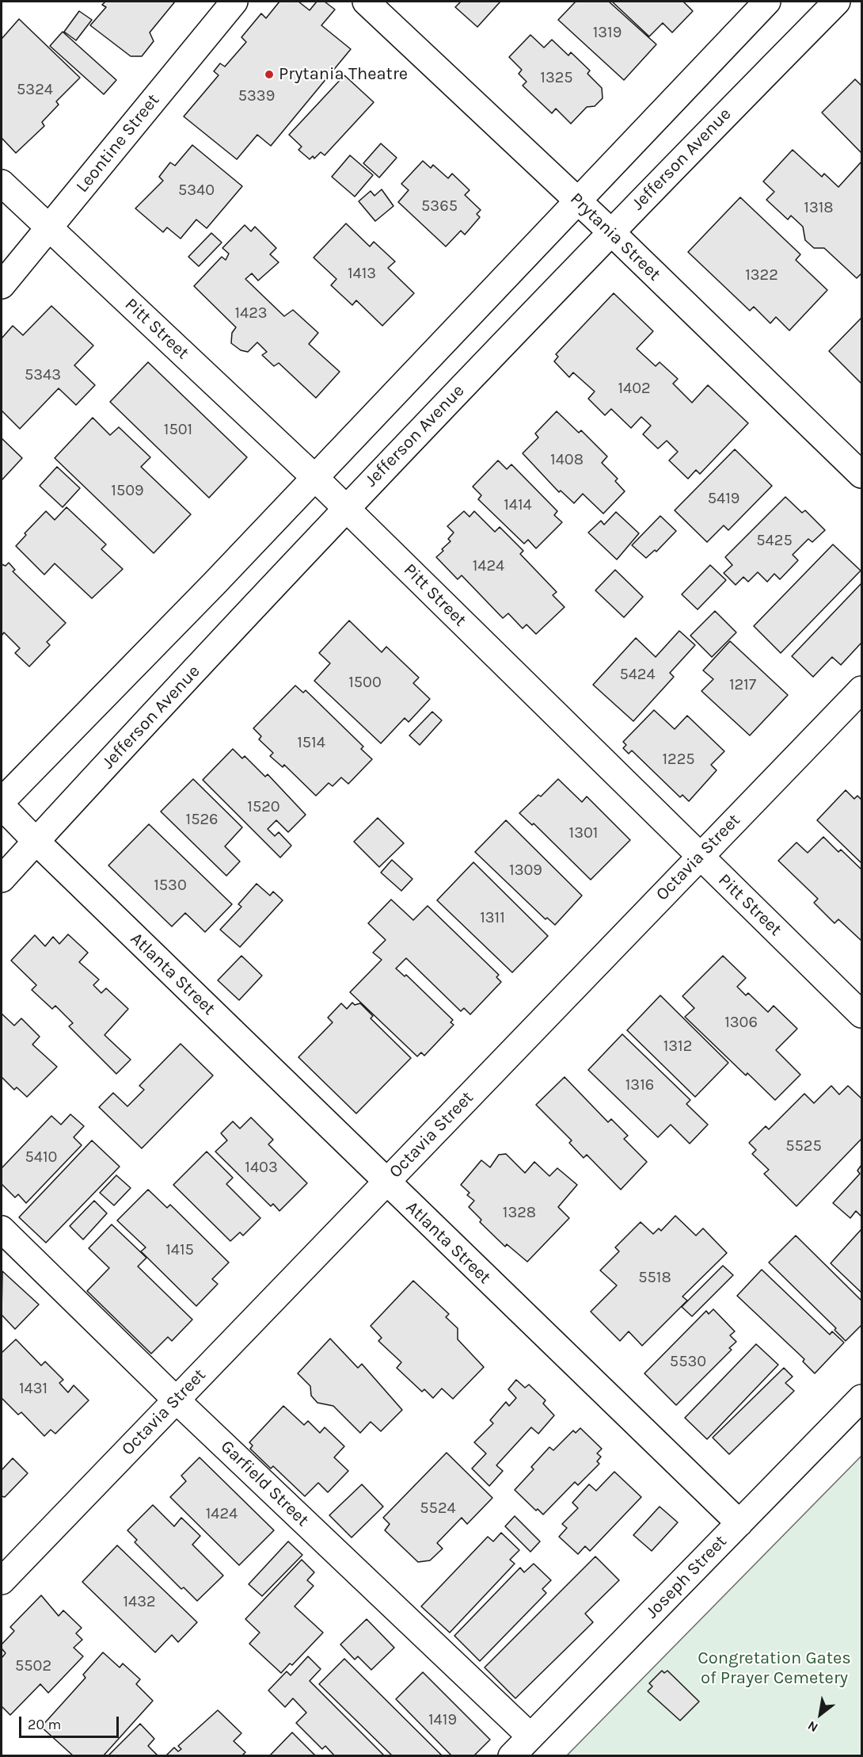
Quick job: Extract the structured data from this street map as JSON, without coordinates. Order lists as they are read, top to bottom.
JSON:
{
  "streets": {
    "street": [
      "Leontine Street",
      "Jefferson Avenue",
      "Prytania Street",
      "Pitt Street",
      "Octavia Street",
      "Atlanta Street",
      "Garfield Street",
      "Joseph Street"
    ]
  },
  "crossings": [
    ["Leontine Street", "Pitt Street"],
    ["Jefferson Avenue", "Prytania Street"],
    ["Jefferson Avenue", "Pitt Street"],
    ["Jefferson Avenue", "Atlanta Street"],
    ["Pitt Street", "Octavia Street"],
    ["Octavia Street", "Atlanta Street"],
    ["Octavia Street", "Garfield Street"],
    ["Atlanta Street", "Joseph Street"],
    ["Garfield Street", "Joseph Street"]
  ],
  "parks": ["Congretation Gates of Prayer Cemetery"],
  "places": ["Prytania Theatre"],
  "house_numbers": [
    "1319",
    "1325",
    "5324",
    "5339",
    "5340",
    "5365",
    "1318",
    "1413",
    "1322",
    "1423",
    "5343",
    "1402",
    "1501",
    "1408",
    "1509",
    "5419",
    "1414",
    "5425",
    "1424",
    "5424",
    "1500",
    "1217",
    "1514",
    "1225",
    "1520",
    "1526",
    "1301",
    "1309",
    "1530",
    "1311",
    "1306",
    "1312",
    "1316",
    "5525",
    "5410",
    "1403",
    "1328",
    "1415",
    "5518",
    "5530",
    "1431",
    "5524",
    "1424",
    "1432",
    "5502",
    "1419"
  ],
  "scale_bar": "20 m",
  "north": "bottom left"
}
